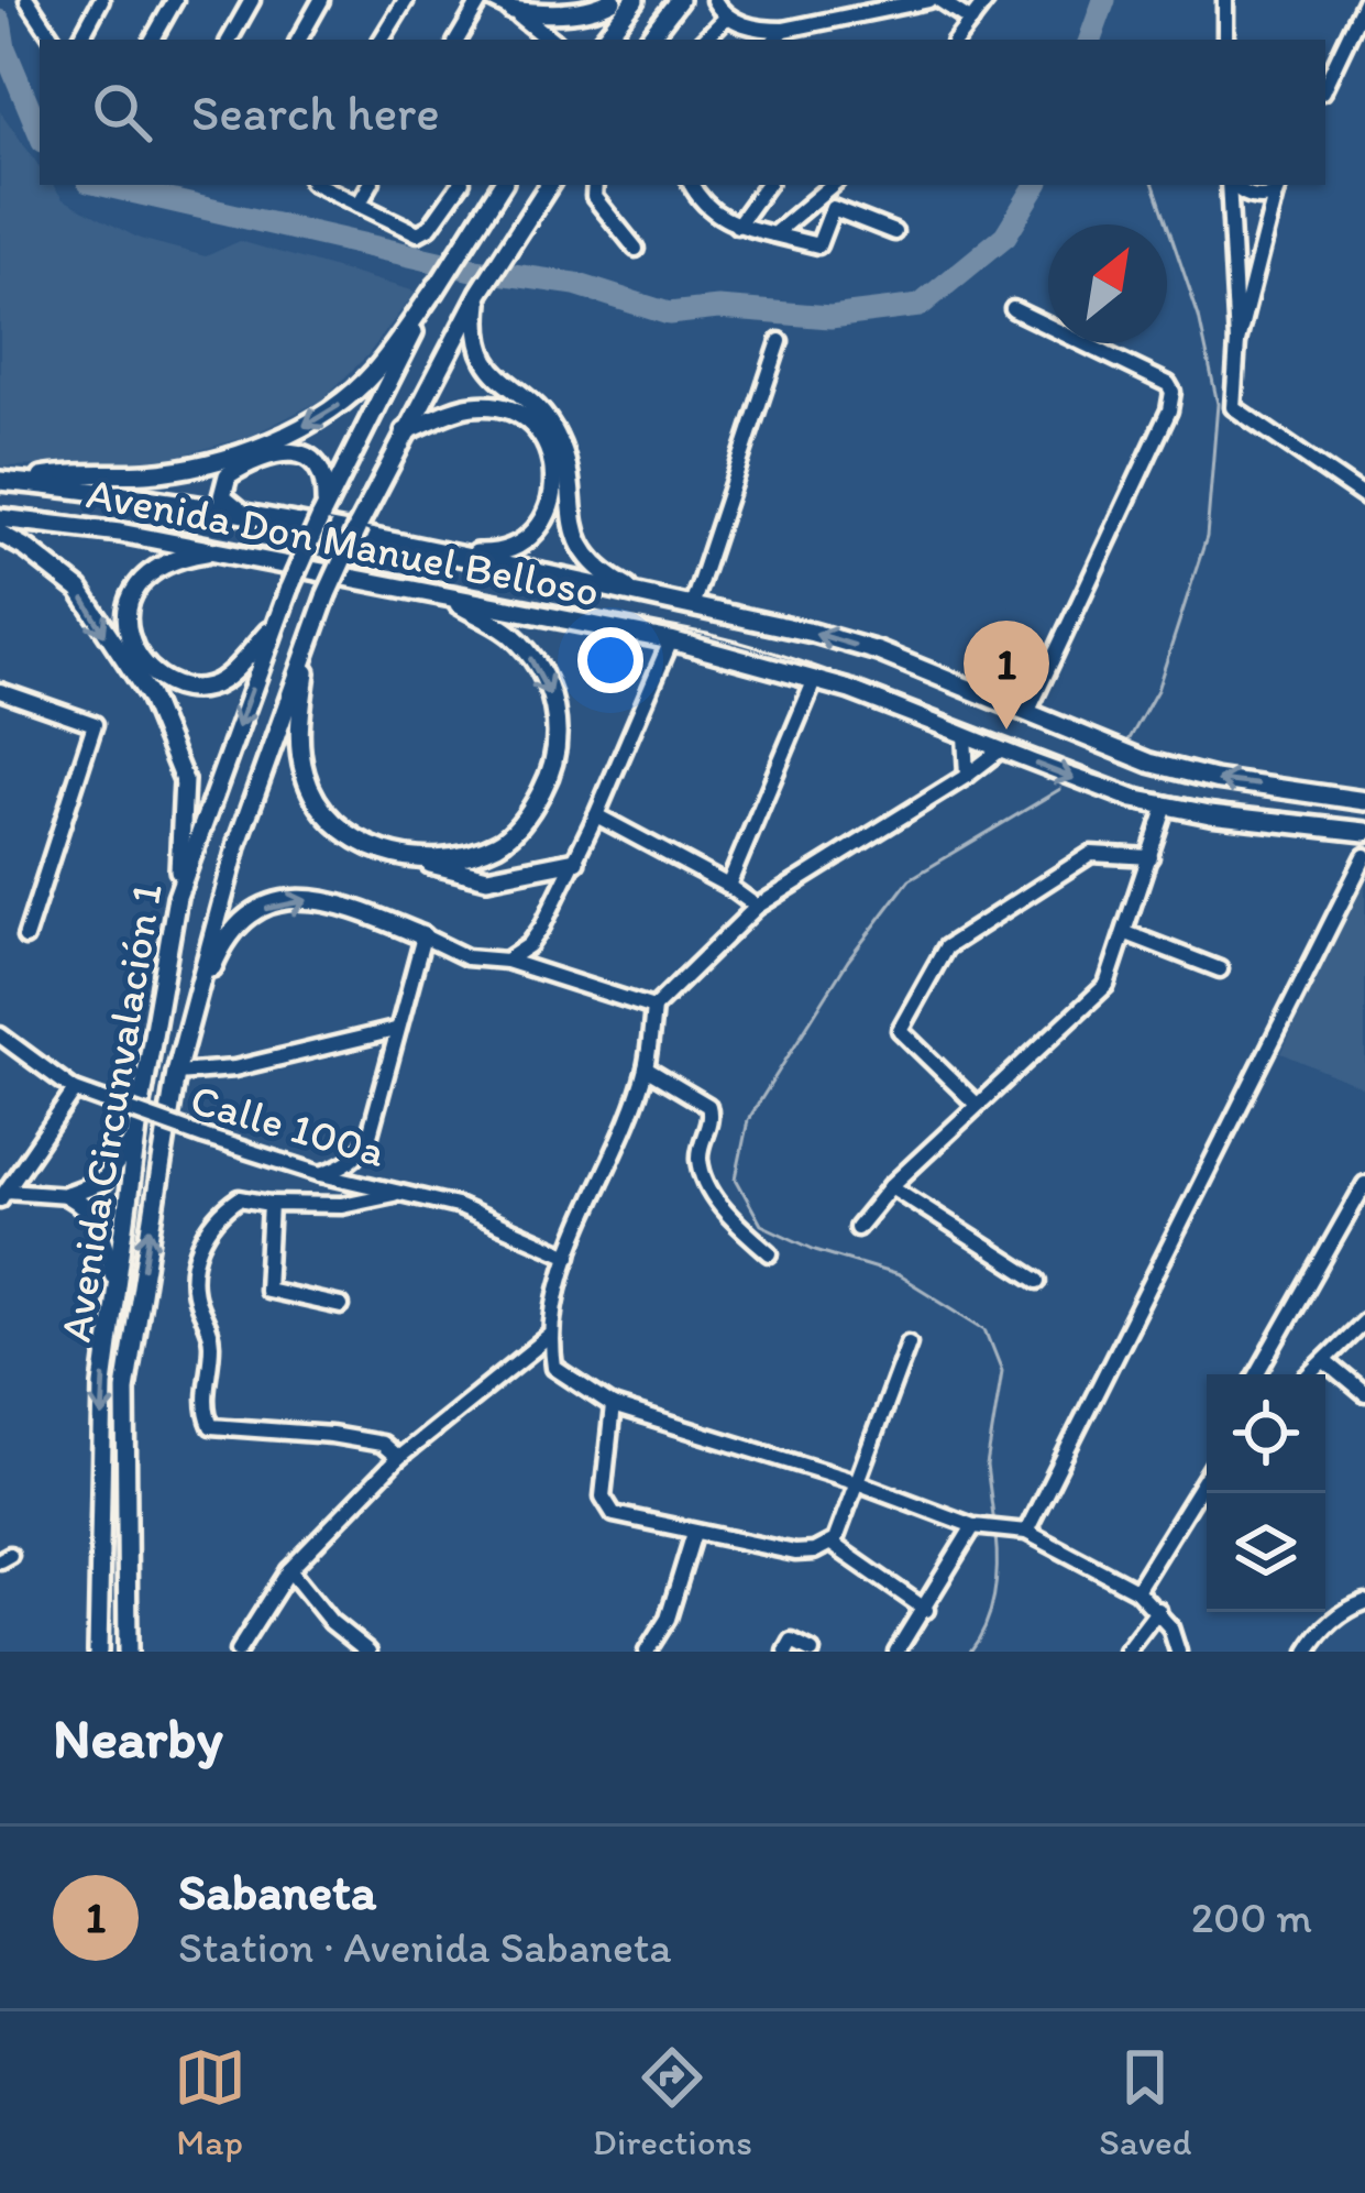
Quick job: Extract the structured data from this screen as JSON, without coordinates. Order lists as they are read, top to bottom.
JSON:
{
  "streets": {
    "main road": ["Avenida Don Manuel Belloso", "Avenida Circunvalación 1"],
    "street": ["Calle 100a"]
  },
  "north": "top right",
  "page": {
    "search": "Search here",
    "pins": "1",
    "heading": "Nearby",
    "list": [
      {
        "mark": "1",
        "name": "Sabaneta",
        "note": "Station · Avenida Sabaneta",
        "value": "200 m"
      }
    ],
    "nav": ["Map", "Directions", "Saved"]
  }
}
